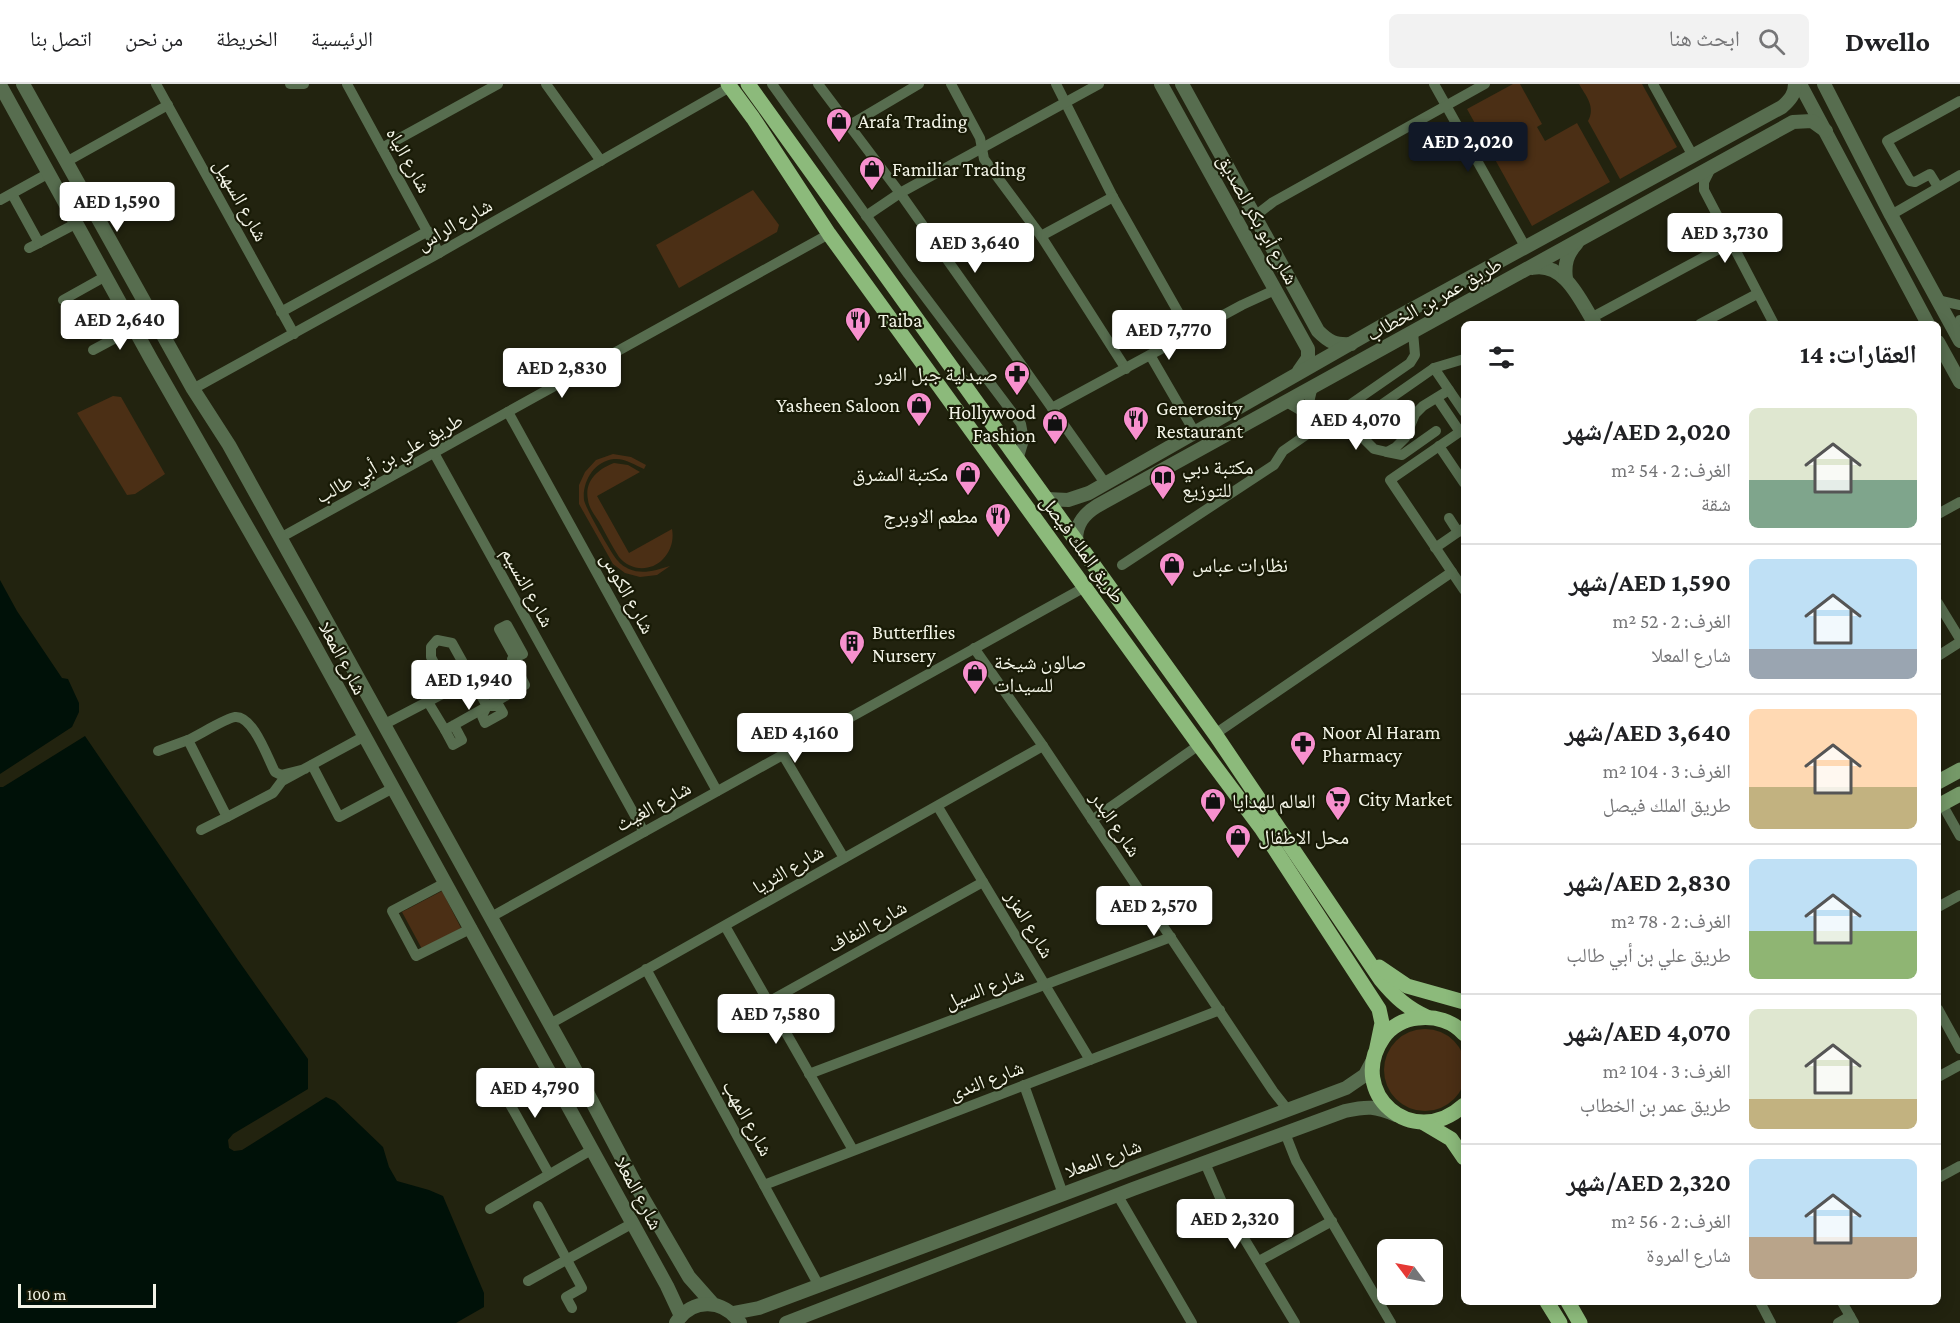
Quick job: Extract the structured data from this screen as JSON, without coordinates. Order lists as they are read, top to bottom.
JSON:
{
  "streets": {
    "main road": ["طريق الملك فيصل"],
    "street": [
      "شارع الياه",
      "شارع السهيل",
      "شارع أبو بكر الصديق",
      "شارع الراس",
      "طريق عمر بن الخطاب",
      "طريق علي بن أبي طالب",
      "شارع النسيم",
      "شارع الكوس",
      "شارع المعلا",
      "شارع الغيث",
      "شارع البدر",
      "شارع الثريا",
      "شارع المزر",
      "شارع النفاف",
      "شارع السيل",
      "شارع الندى",
      "شارع المهب"
    ]
  },
  "crossings": [
    ["شارع الياه", "شارع الراس"],
    ["شارع السهيل", "شارع الراس"],
    ["شارع أبو بكر الصديق", "طريق عمر بن الخطاب"],
    ["شارع الراس", "طريق الملك فيصل"],
    ["شارع الراس", "شارع المعلا"],
    ["طريق عمر بن الخطاب", "طريق الملك فيصل"],
    ["طريق علي بن أبي طالب", "طريق الملك فيصل"],
    ["طريق علي بن أبي طالب", "شارع النسيم"],
    ["طريق علي بن أبي طالب", "شارع الكوس"],
    ["طريق علي بن أبي طالب", "شارع المعلا"],
    ["طريق الملك فيصل", "شارع المعلا"],
    ["طريق الملك فيصل", "شارع الغيث"],
    ["شارع النسيم", "شارع الغيث"],
    ["شارع الكوس", "شارع الغيث"],
    ["شارع المعلا", "شارع الغيث"],
    ["شارع المعلا", "شارع البدر"],
    ["شارع المعلا", "شارع الثريا"],
    ["شارع المعلا", "شارع المهب"],
    ["شارع الغيث", "شارع البدر"],
    ["شارع البدر", "شارع الثريا"],
    ["شارع البدر", "شارع السيل"],
    ["شارع البدر", "شارع الندى"],
    ["شارع الثريا", "شارع المزر"],
    ["شارع الثريا", "شارع المهب"],
    ["شارع المزر", "شارع النفاف"],
    ["شارع المزر", "شارع السيل"],
    ["شارع المزر", "شارع الندى"],
    ["شارع الندى", "شارع المهب"]
  ],
  "places": {
    "shop": [
      "Arafa Trading",
      "Familiar Trading",
      "Yasheen Saloon",
      "Hollywood Fashion",
      "مكتبة المشرق",
      "نظارات عباس",
      "صالون شيخة للسيدات",
      "العالم للهدايا",
      "محل الاطفال"
    ],
    "restaurant": ["Taiba", "Generosity Restaurant", "مطعم الاوبرج"],
    "pharmacy": ["صيدلية جبل النور", "Noor Al Haram Pharmacy"],
    "library": ["مكتبة دبي للتوزيع"],
    "building": ["Butterflies Nursery"],
    "supermarket": ["City Market"]
  },
  "scale_bar": "100 m",
  "north": "top left",
  "page": {
    "header": "Dwello",
    "search": "ابحث هنا",
    "nav": [
      "الرئيسية",
      "الخريطة",
      "من نحن",
      "اتصل بنا"
    ],
    "price": [
      "AED 2,020",
      "AED 1,590",
      "AED 3,730",
      "AED 3,640",
      "AED 2,640",
      "AED 7,770",
      "AED 2,830",
      "AED 4,070",
      "AED 1,940",
      "AED 4,160",
      "AED 2,570",
      "AED 7,580",
      "AED 4,790",
      "AED 2,320"
    ],
    "heading": "العقارات: 14",
    "list": [
      {
        "name": "AED 2,020/شهر",
        "note": "الغرف: 2 · 54 m² · شقة"
      },
      {
        "name": "AED 1,590/شهر",
        "note": "الغرف: 2 · 52 m² · شارع المعلا"
      },
      {
        "name": "AED 3,640/شهر",
        "note": "الغرف: 3 · 104 m² · طريق الملك فيصل"
      },
      {
        "name": "AED 2,830/شهر",
        "note": "الغرف: 2 · 78 m² · طريق علي بن أبي طالب"
      },
      {
        "name": "AED 4,070/شهر",
        "note": "الغرف: 3 · 104 m² · طريق عمر بن الخطاب"
      },
      {
        "name": "AED 2,320/شهر",
        "note": "الغرف: 2 · 56 m² · شارع المروة"
      }
    ],
    "scale": "100 m"
  }
}
